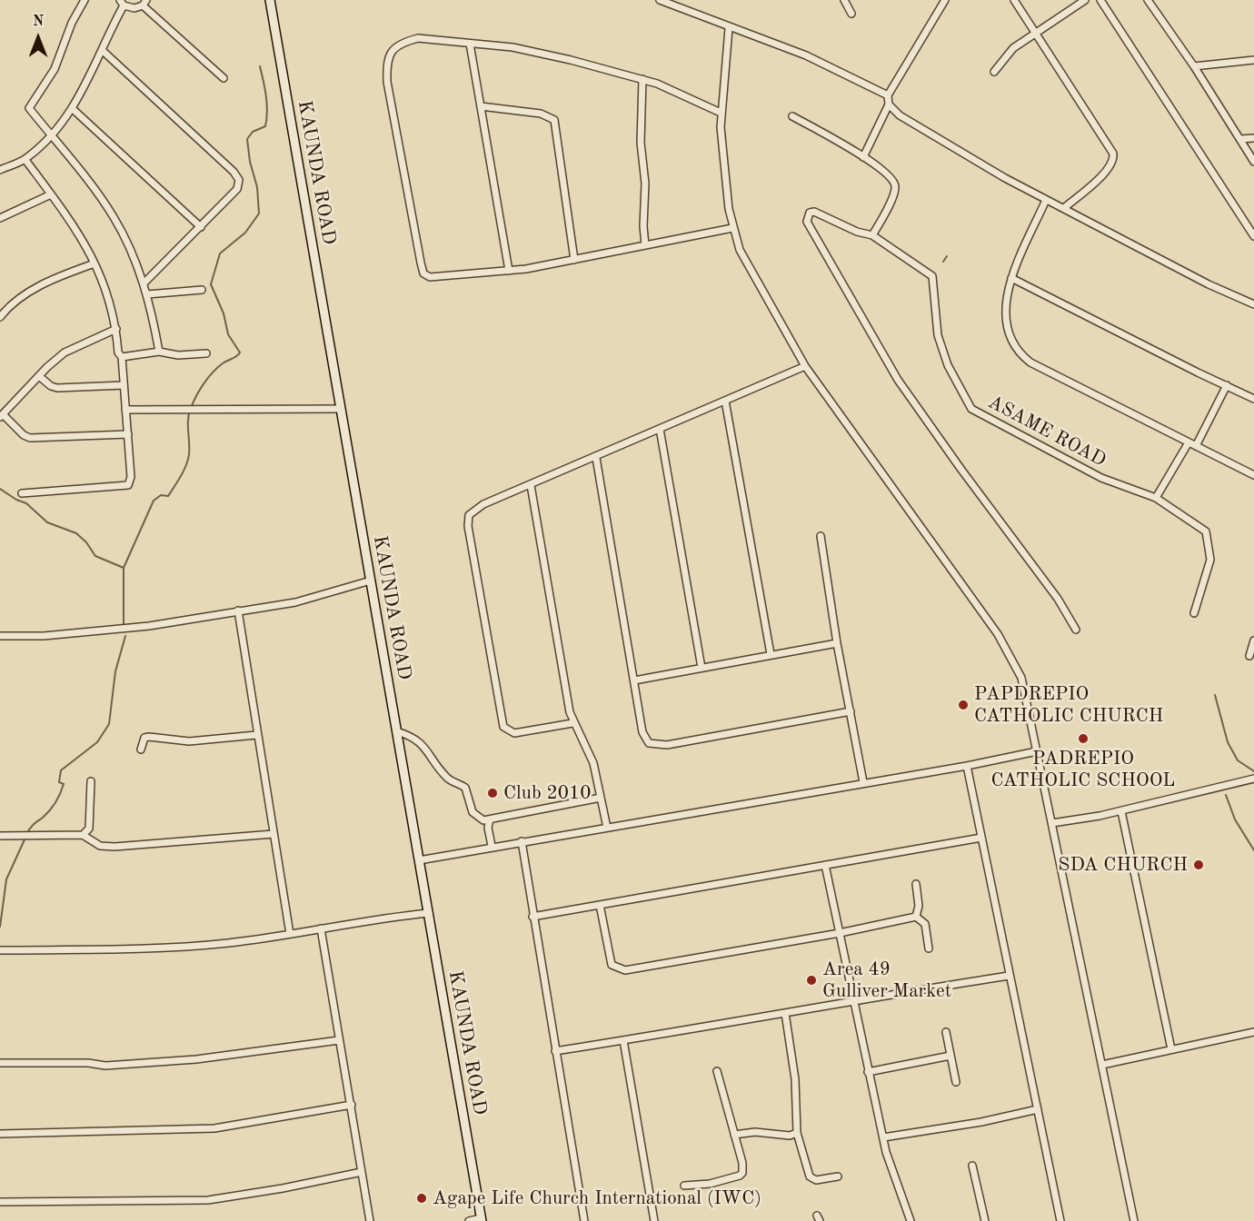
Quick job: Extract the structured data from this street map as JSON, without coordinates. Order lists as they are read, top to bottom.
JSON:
{
  "streets": {
    "main road": ["KAUNDA ROAD"],
    "street": ["ASAME ROAD"]
  },
  "places": [
    "PAPDREPIO CATHOLIC CHURCH",
    "PADREPIO CATHOLIC SCHOOL",
    "Club 2010",
    "SDA CHURCH",
    "Area 49 Gulliver Market",
    "Agape Life Church International (IWC)"
  ],
  "north": "top"
}
